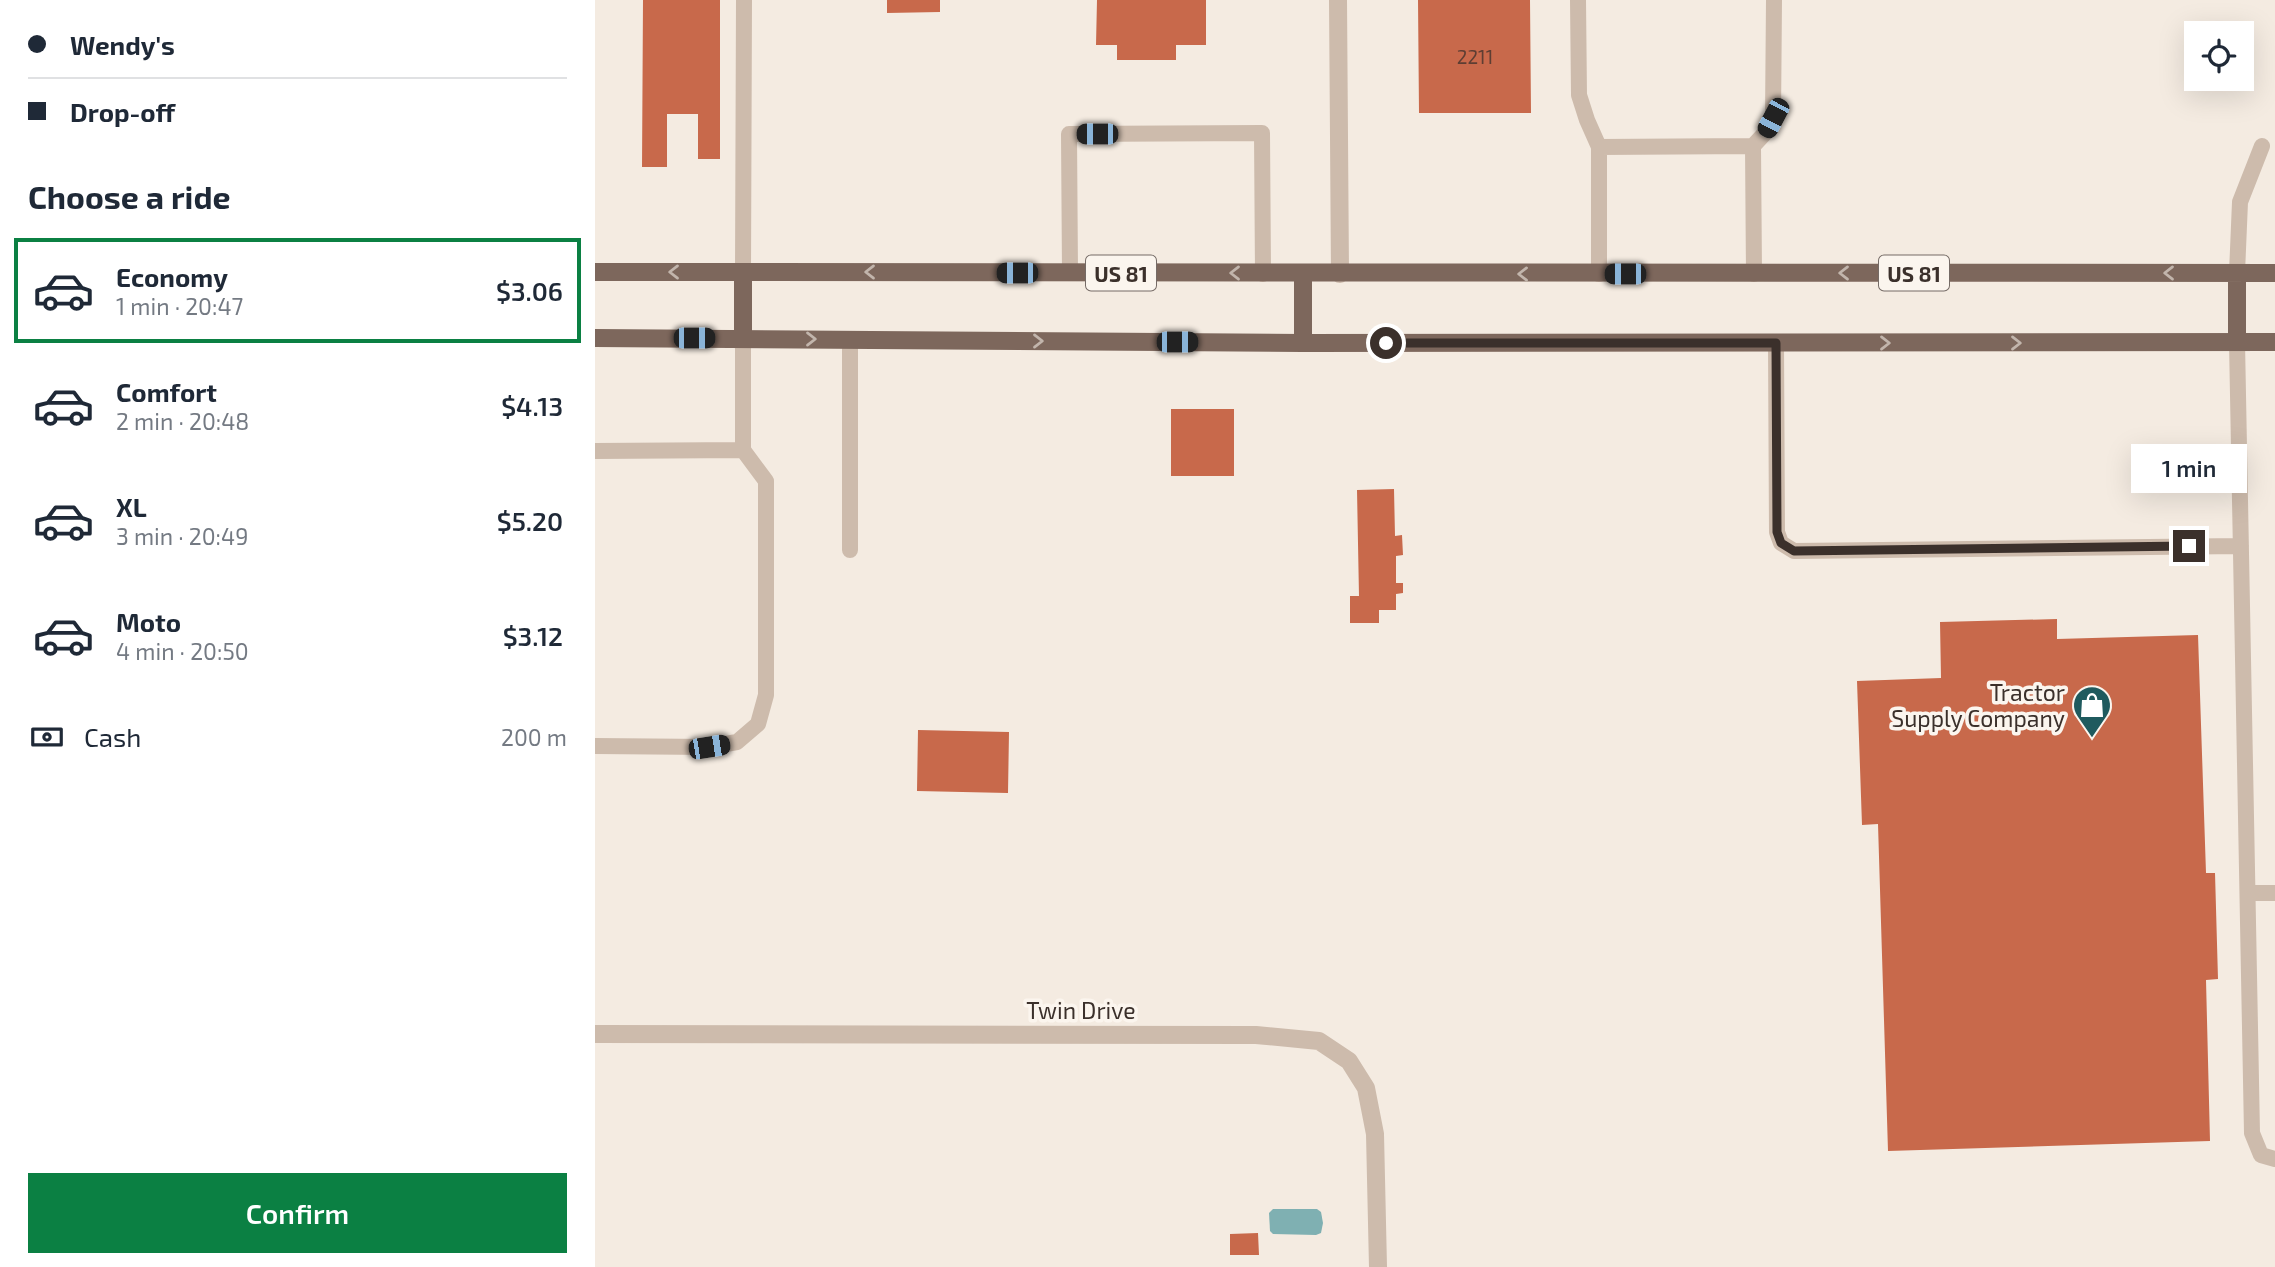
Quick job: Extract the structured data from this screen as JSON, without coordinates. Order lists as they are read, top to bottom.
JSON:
{
  "streets": {
    "main road": ["US 81"],
    "street": ["Twin Drive"]
  },
  "places": {
    "shop": ["Tractor Supply Company"]
  },
  "house_numbers": ["2211"],
  "page": {
    "banner": ["Wendy's", "Drop-off"],
    "heading": "Choose a ride",
    "list": [
      {
        "name": "Economy",
        "note": "1 min · 20:47",
        "value": "$3.06"
      },
      {
        "name": "Comfort",
        "note": "2 min · 20:48",
        "value": "$4.13"
      },
      {
        "name": "XL",
        "note": "3 min · 20:49",
        "value": "$5.20"
      },
      {
        "name": "Moto",
        "note": "4 min · 20:50",
        "value": "$3.12"
      }
    ],
    "bubble": "1 min",
    "pay": ["Cash", "200 m"],
    "buttons": "Confirm"
  }
}
